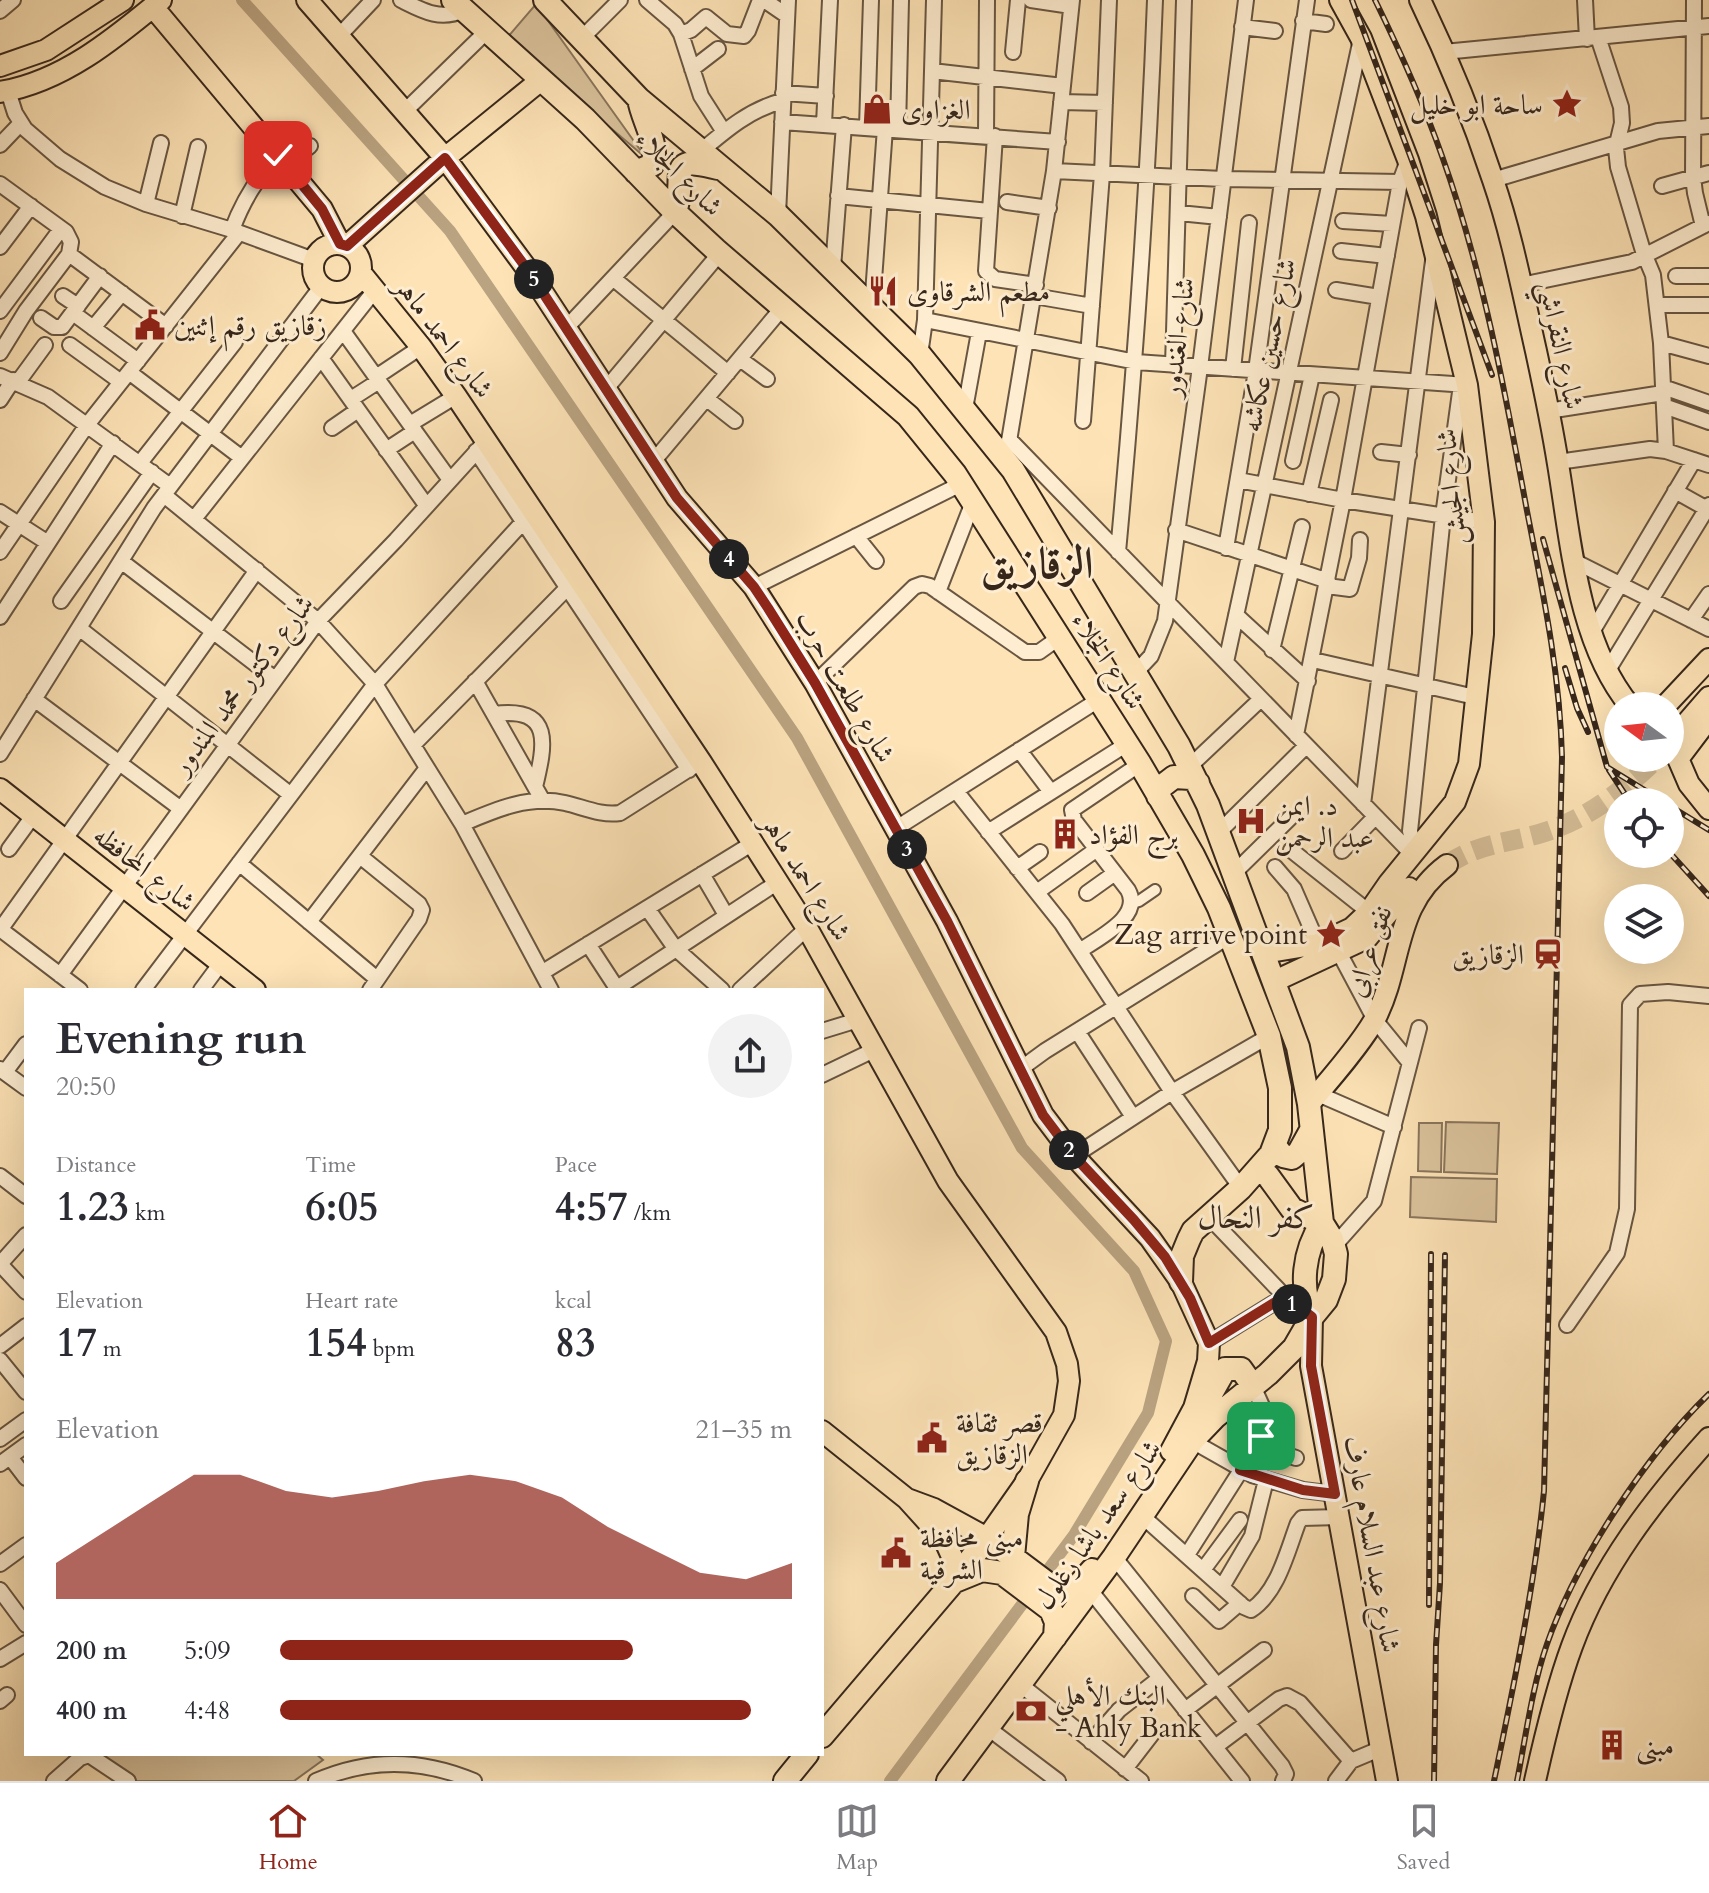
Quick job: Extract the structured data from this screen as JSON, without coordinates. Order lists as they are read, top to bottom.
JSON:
{
  "streets": {
    "highway": ["شارع الجلاء", "شارع سعد باشا زغلول"],
    "main road": [
      "شارع احمد ماهر",
      "شارع النقراشي",
      "شارع الجيش",
      "شارع طلعت حرب",
      "شارع المحافظه",
      "نفق عرابى",
      "شارع عبد السلام عارف"
    ],
    "street": ["شارع الغندور", "شارع حسين عكاشه", "شارع دكتور محمد المندور"]
  },
  "crossings": [
    ["شارع الجلاء", "شارع الغندور"],
    ["شارع الجلاء", "شارع طلعت حرب"],
    ["شارع الجلاء", "نفق عرابى"],
    ["شارع احمد ماهر", "شارع دكتور محمد المندور"],
    ["شارع حسين عكاشه", "شارع الجيش"],
    ["شارع الجيش", "نفق عرابى"],
    ["شارع دكتور محمد المندور", "شارع المحافظه"],
    ["شارع سعد باشا زغلول", "شارع عبد السلام عارف"]
  ],
  "districts": ["الزقازيق", "كفر النحال"],
  "places": {
    "place": ["ساحة ابو خليل", "Zag arrive point"],
    "shop": ["الغزاوى"],
    "restaurant": ["مطعم الشرقاوى"],
    "public building": ["زقازيق رقم إثنين", "قصر ثقافة الزقازيق", "مبنى محافظة الشرقية"],
    "hospital": ["د. ايمن عبد الرحمن"],
    "building": ["برج الفؤاد", "مبنى"],
    "station": ["الزقازيق"],
    "bank": ["البنك الأهلي - Ahly Bank"]
  },
  "north": "left",
  "page": {
    "pins": [
      "5",
      "4",
      "3",
      "2",
      "1"
    ],
    "heading": ["Evening run", "20:50"],
    "stats": [
      ["Distance", "1.23 km"],
      ["Time", "6:05"],
      ["Pace", "4:57 /km"],
      ["Elevation", "17 m"],
      ["Heart rate", "154 bpm"],
      ["kcal", "83"]
    ],
    "chart": ["Elevation", "21–35 m"],
    "list": [
      {
        "name": "200 m",
        "note": "5:09"
      },
      {
        "name": "400 m",
        "note": "4:48"
      }
    ],
    "tabs": ["Home", "Map", "Saved"]
  }
}
